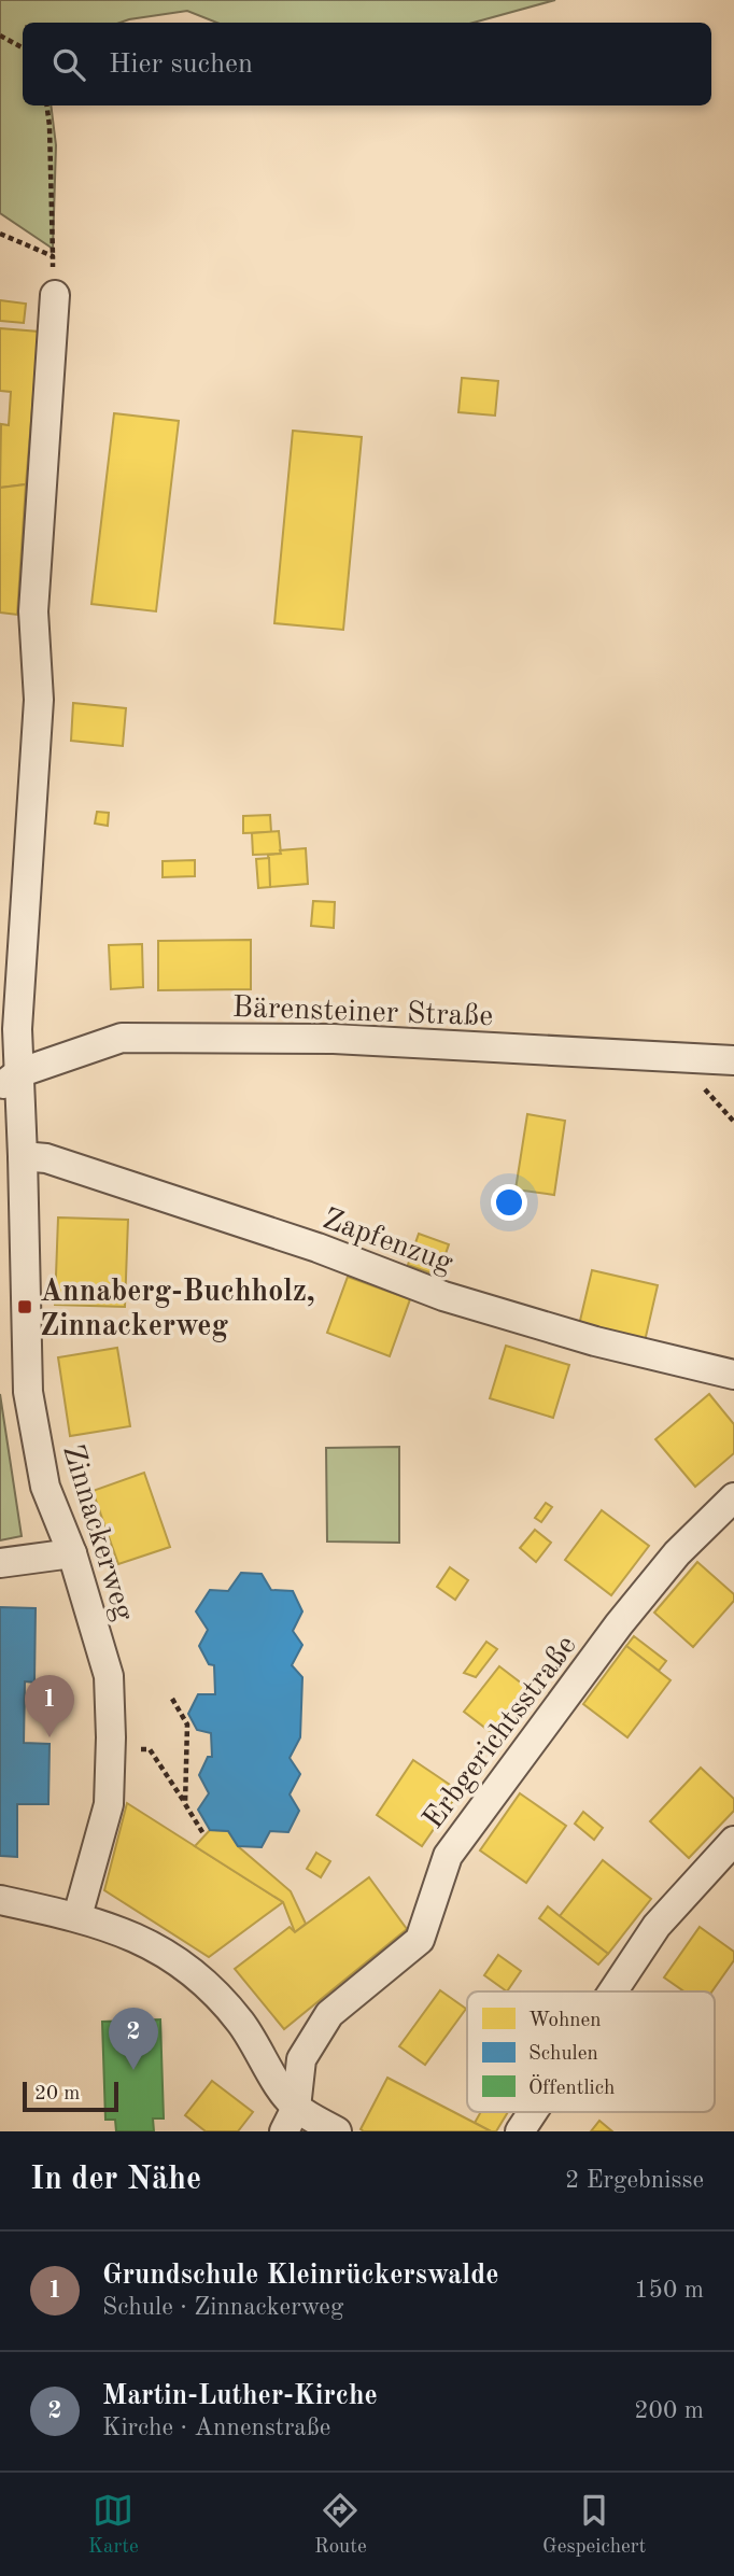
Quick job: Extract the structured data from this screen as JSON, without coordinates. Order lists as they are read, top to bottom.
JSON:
{
  "streets": {
    "street": [
      "Bärensteiner Straße",
      "Zapfenzug",
      "Zinnackerweg",
      "Erbgerichtsstraße"
    ]
  },
  "crossings": [
    ["Bärensteiner Straße", "Zinnackerweg"],
    ["Zapfenzug", "Zinnackerweg"]
  ],
  "places": {
    "transit": ["Annaberg-Buchholz, Zinnackerweg"]
  },
  "legend": ["Wohnen", "Schulen", "Öffentlich"],
  "scale_bar": "20 m",
  "page": {
    "search": "Hier suchen",
    "pins": ["1", "2"],
    "scale": "20 m",
    "heading": ["In der Nähe", "2 Ergebnisse"],
    "list": [
      {
        "mark": "1",
        "name": "Grundschule Kleinrückerswalde",
        "note": "Schule · Zinnackerweg",
        "value": "150 m"
      },
      {
        "mark": "2",
        "name": "Martin-Luther-Kirche",
        "note": "Kirche · Annenstraße",
        "value": "200 m"
      }
    ],
    "nav": ["Karte", "Route", "Gespeichert"]
  }
}
